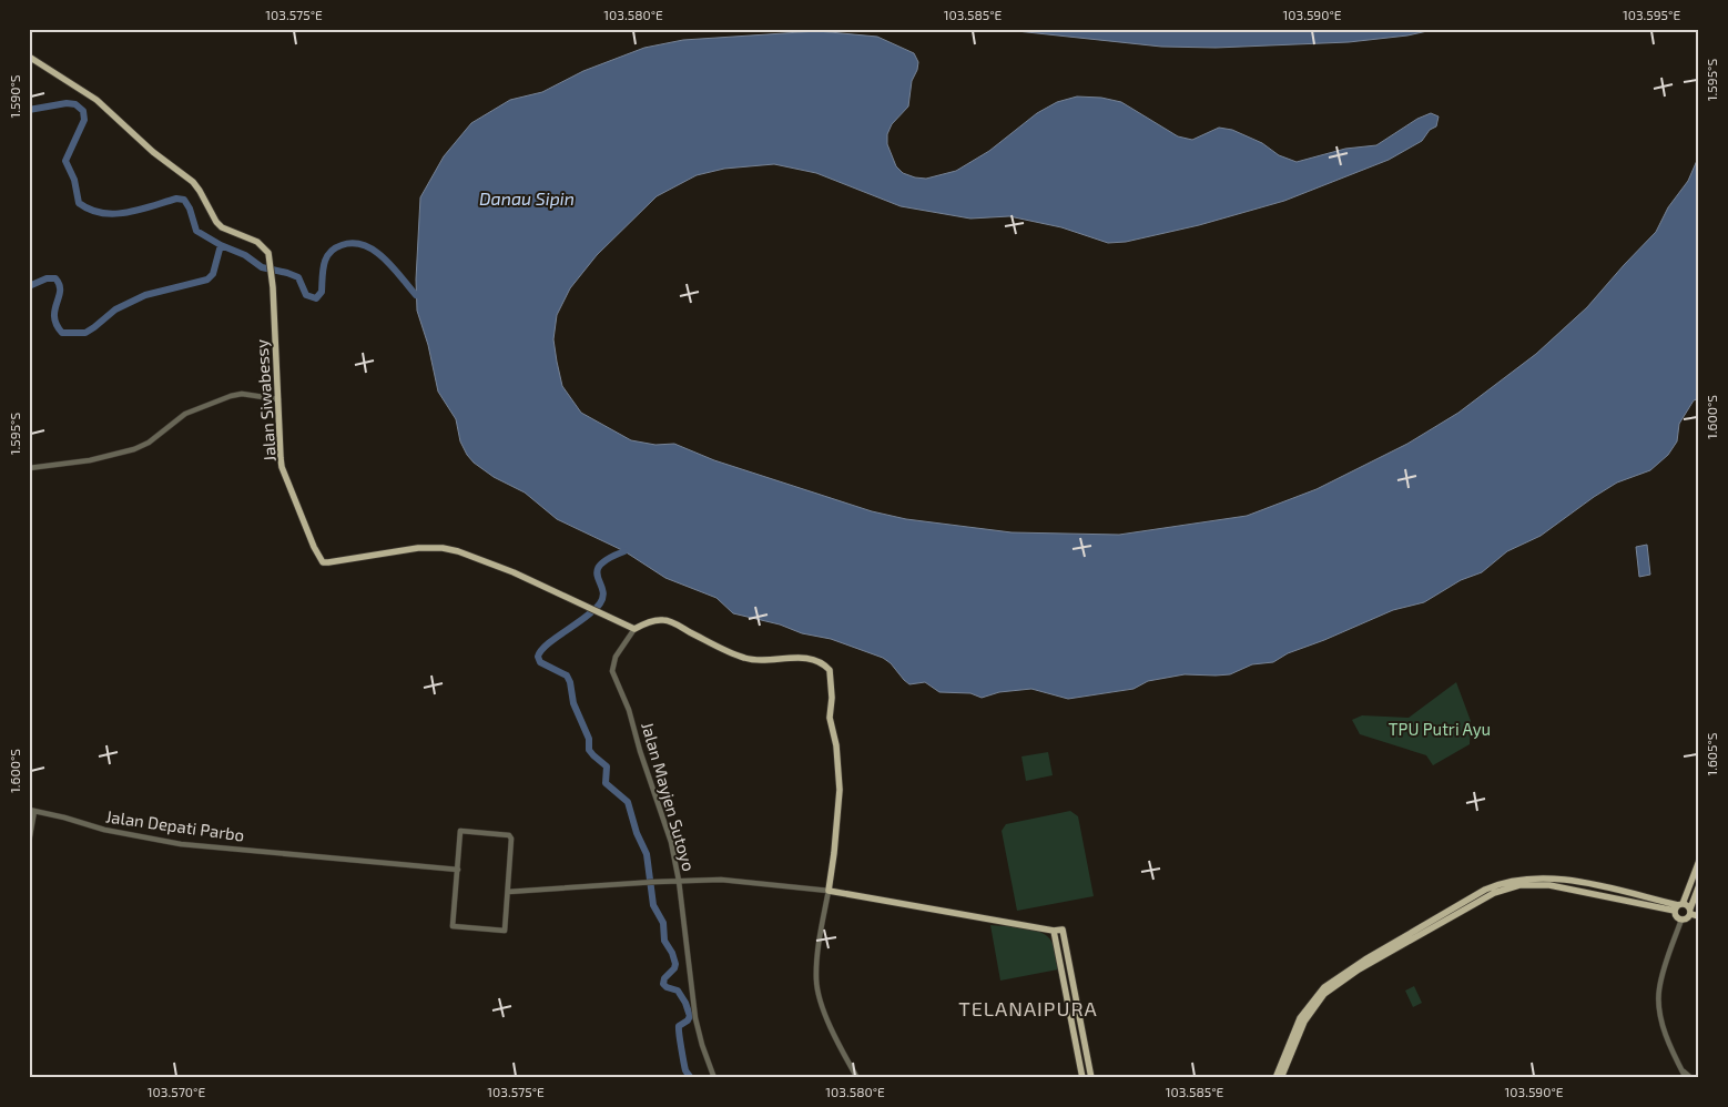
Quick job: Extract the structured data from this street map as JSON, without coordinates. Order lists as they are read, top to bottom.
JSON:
{
  "streets": {
    "main road": ["Jalan Siwabessy"],
    "street": ["Jalan Mayjen Sutoyo", "Jalan Depati Parbo"]
  },
  "crossings": [
    ["Jalan Siwabessy", "Jalan Mayjen Sutoyo"]
  ],
  "districts": ["TELANAIPURA"],
  "water": ["Danau Sipin"],
  "parks": ["TPU Putri Ayu"],
  "coordinates": [
    "103.575°E",
    "103.580°E",
    "103.585°E",
    "103.590°E",
    "103.595°E",
    "1.595°S",
    "1.590°S",
    "1.600°S",
    "1.605°S",
    "103.570°E"
  ]
}
